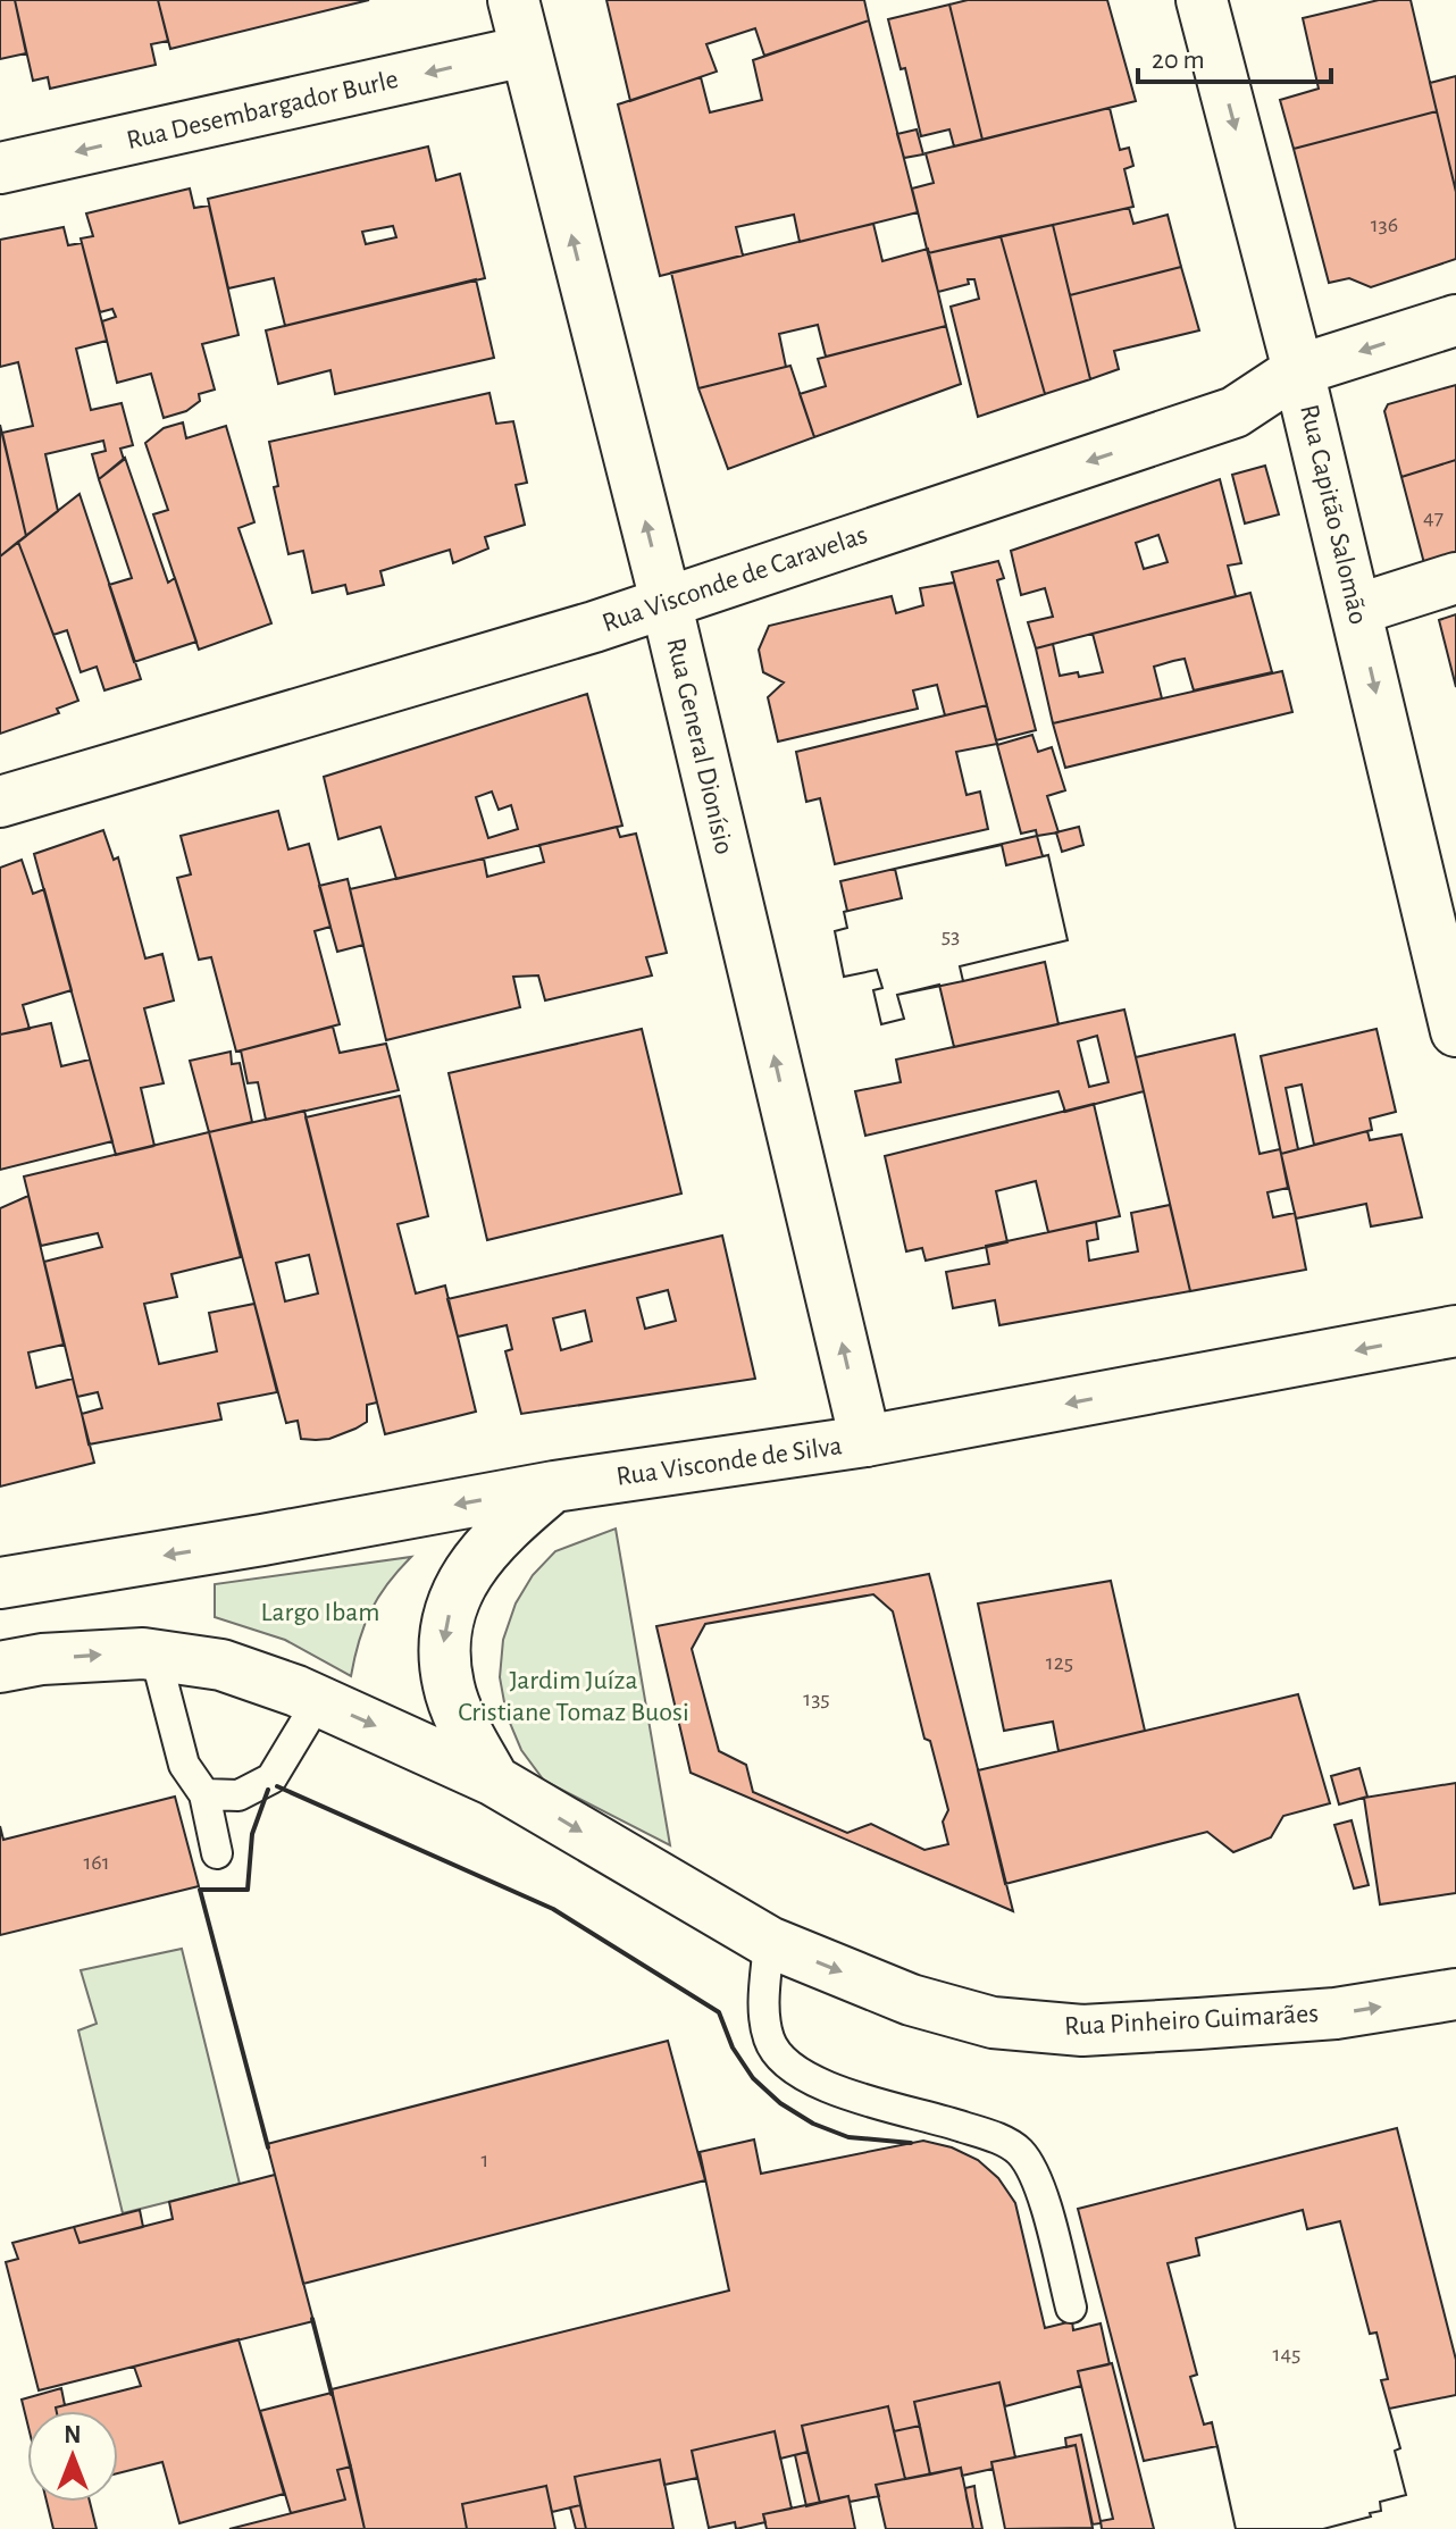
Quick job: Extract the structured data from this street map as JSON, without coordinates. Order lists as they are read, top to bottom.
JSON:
{
  "streets": {
    "street": [
      "Rua Desembargador Burle",
      "Rua Capitão Salomão",
      "Rua Visconde de Caravelas",
      "Rua General Dionísio",
      "Rua Visconde de Silva",
      "Rua Pinheiro Guimarães"
    ]
  },
  "crossings": [
    ["Rua Desembargador Burle", "Rua General Dionísio"],
    ["Rua Capitão Salomão", "Rua Visconde de Caravelas"],
    ["Rua Visconde de Caravelas", "Rua General Dionísio"],
    ["Rua General Dionísio", "Rua Visconde de Silva"]
  ],
  "one_way": [
    "Rua Desembargador Burle",
    "Rua Capitão Salomão",
    "Rua Visconde de Caravelas",
    "Rua General Dionísio",
    "Rua Visconde de Silva",
    "Rua Pinheiro Guimarães"
  ],
  "parks": ["Largo Ibam", "Jardim Juíza Cristiane Tomaz Buosi"],
  "house_numbers": [
    "136",
    "47",
    "53",
    "125",
    "135",
    "161",
    "1",
    "145"
  ],
  "scale_bar": "20 m",
  "north": "top"
}
